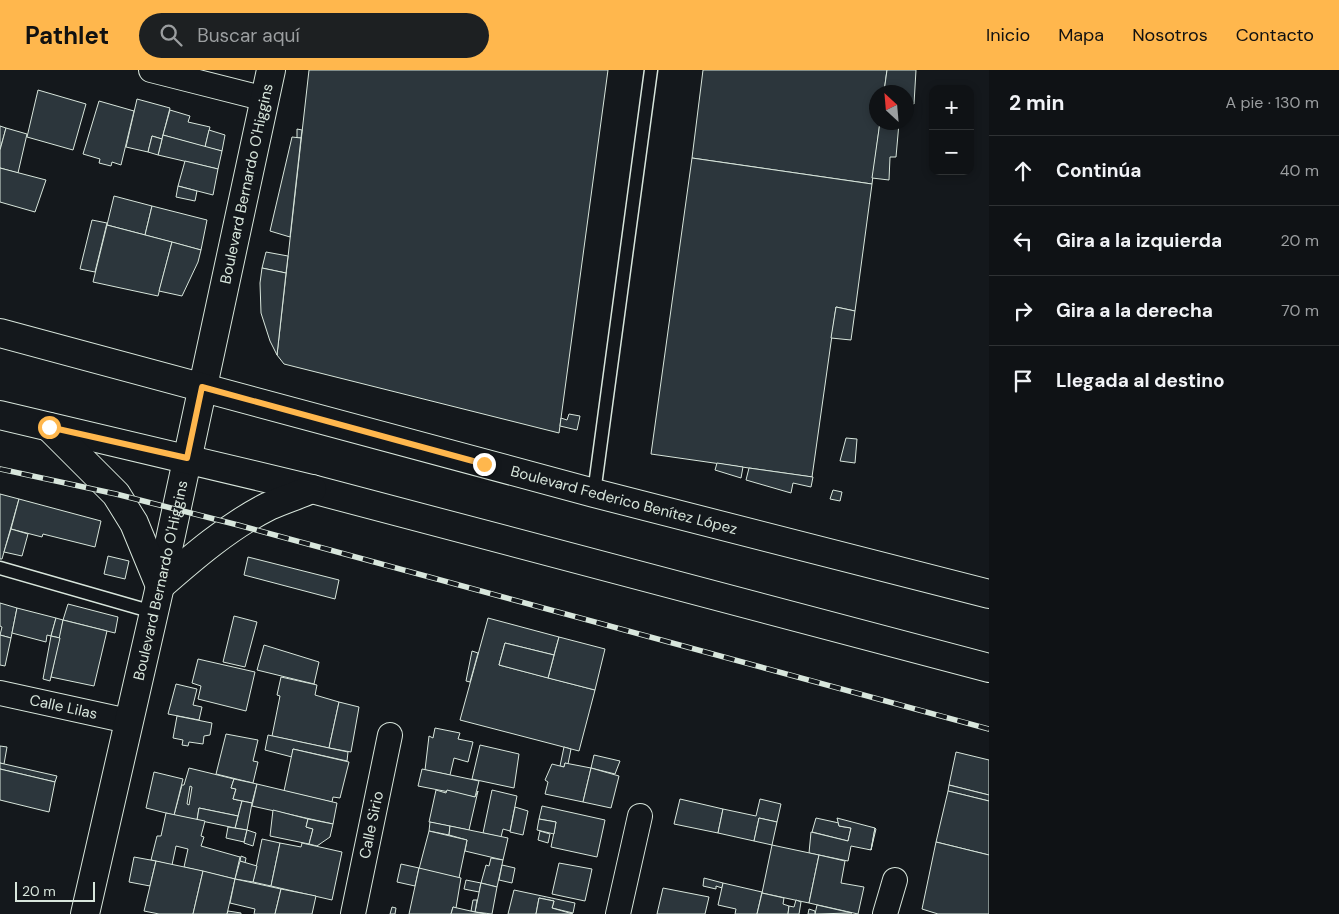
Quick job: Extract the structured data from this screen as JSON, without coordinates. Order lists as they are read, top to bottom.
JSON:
{
  "streets": {
    "main road": ["Boulevard Bernardo O'Higgins", "Boulevard Federico Benítez López"],
    "street": ["Calle Lilas", "Calle Sirio"]
  },
  "crossings": [
    ["Boulevard Bernardo O'Higgins", "Boulevard Federico Benítez López"],
    ["Boulevard Bernardo O'Higgins", "Calle Lilas"]
  ],
  "scale_bar": "20 m",
  "north": "top left",
  "page": {
    "header": "Pathlet",
    "search": "Buscar aquí",
    "nav": [
      "Inicio",
      "Mapa",
      "Nosotros",
      "Contacto"
    ],
    "heading": ["2 min", "A pie · 130 m"],
    "map_buttons": ["+", "−"],
    "list": [
      ["Continúa", "40 m"],
      ["Gira a la izquierda", "20 m"],
      ["Gira a la derecha", "70 m"],
      "Llegada al destino"
    ],
    "scale": "20 m"
  }
}
